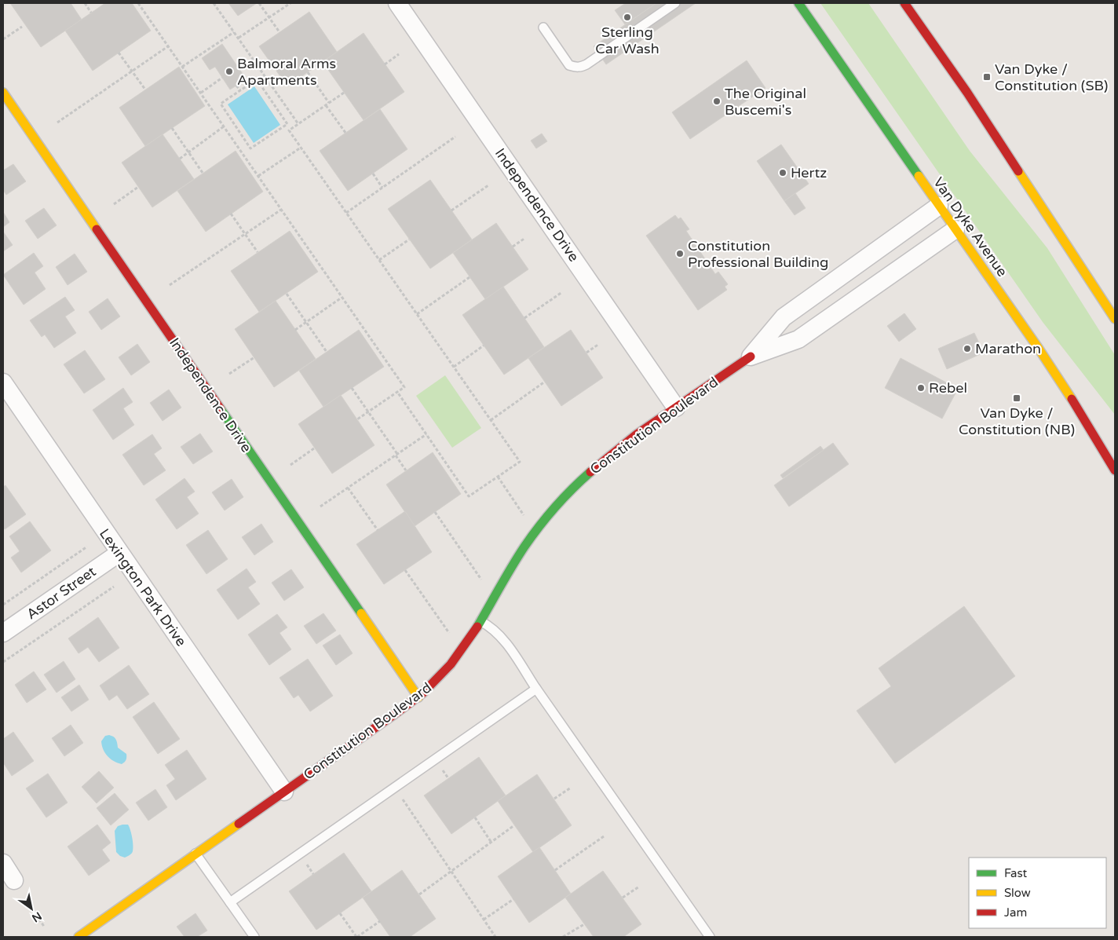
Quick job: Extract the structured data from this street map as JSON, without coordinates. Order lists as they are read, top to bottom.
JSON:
{
  "streets": {
    "street": [
      "Independence Drive",
      "Van Dyke Avenue",
      "Constitution Boulevard",
      "Lexington Park Drive",
      "Astor Street"
    ]
  },
  "crossings": [
    ["Independence Drive", "Constitution Boulevard"],
    ["Van Dyke Avenue", "Constitution Boulevard"],
    ["Constitution Boulevard", "Lexington Park Drive"],
    ["Lexington Park Drive", "Astor Street"]
  ],
  "places": {
    "other": [
      "Sterling Car Wash",
      "Balmoral Arms Apartments",
      "The Original Buscemi's",
      "Hertz",
      "Constitution Professional Building",
      "Marathon",
      "Rebel"
    ],
    "transit": ["Van Dyke / Constitution (SB)", "Van Dyke / Constitution (NB)"]
  },
  "legend": ["Fast", "Slow", "Jam"],
  "north": "bottom right"
}
